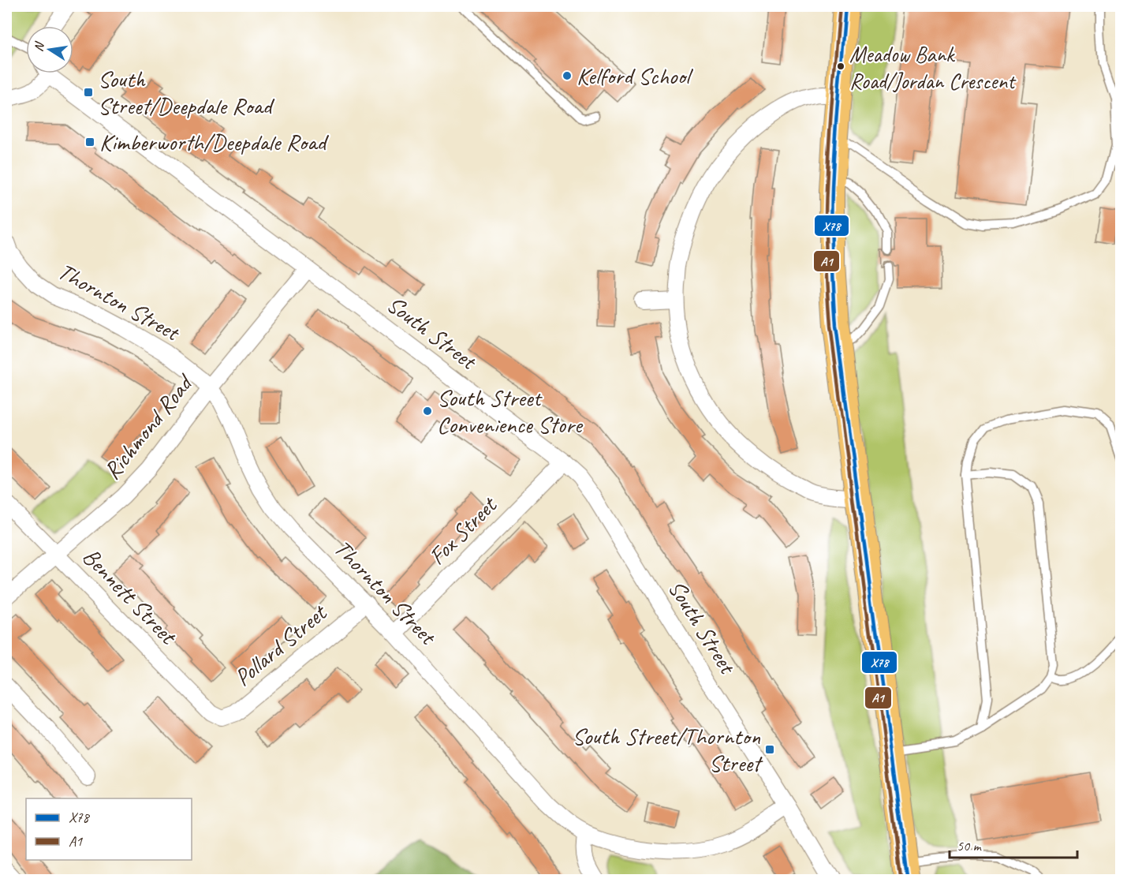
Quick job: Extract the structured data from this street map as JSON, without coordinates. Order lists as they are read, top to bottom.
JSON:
{
  "streets": {
    "street": [
      "Thornton Street",
      "South Street",
      "Richmond Road",
      "Fox Street",
      "Bennett Street",
      "Pollard Street"
    ]
  },
  "crossings": [
    ["Thornton Street", "South Street"],
    ["Thornton Street", "Richmond Road"],
    ["Thornton Street", "Fox Street"],
    ["Thornton Street", "Pollard Street"],
    ["South Street", "Richmond Road"],
    ["South Street", "Fox Street"],
    ["Richmond Road", "Bennett Street"],
    ["Bennett Street", "Pollard Street"]
  ],
  "places": {
    "other": ["Meadow Bank Road/Jordan Crescent", "Kelford School", "South Street Convenience Store"],
    "transit": ["South Street/Deepdale Road", "Kimberworth/Deepdale Road", "South Street/Thornton Street"]
  },
  "lines": ["transit line X78", "transit line A1"],
  "legend": ["X78", "A1"],
  "scale_bar": "50 m",
  "north": "left"
}
